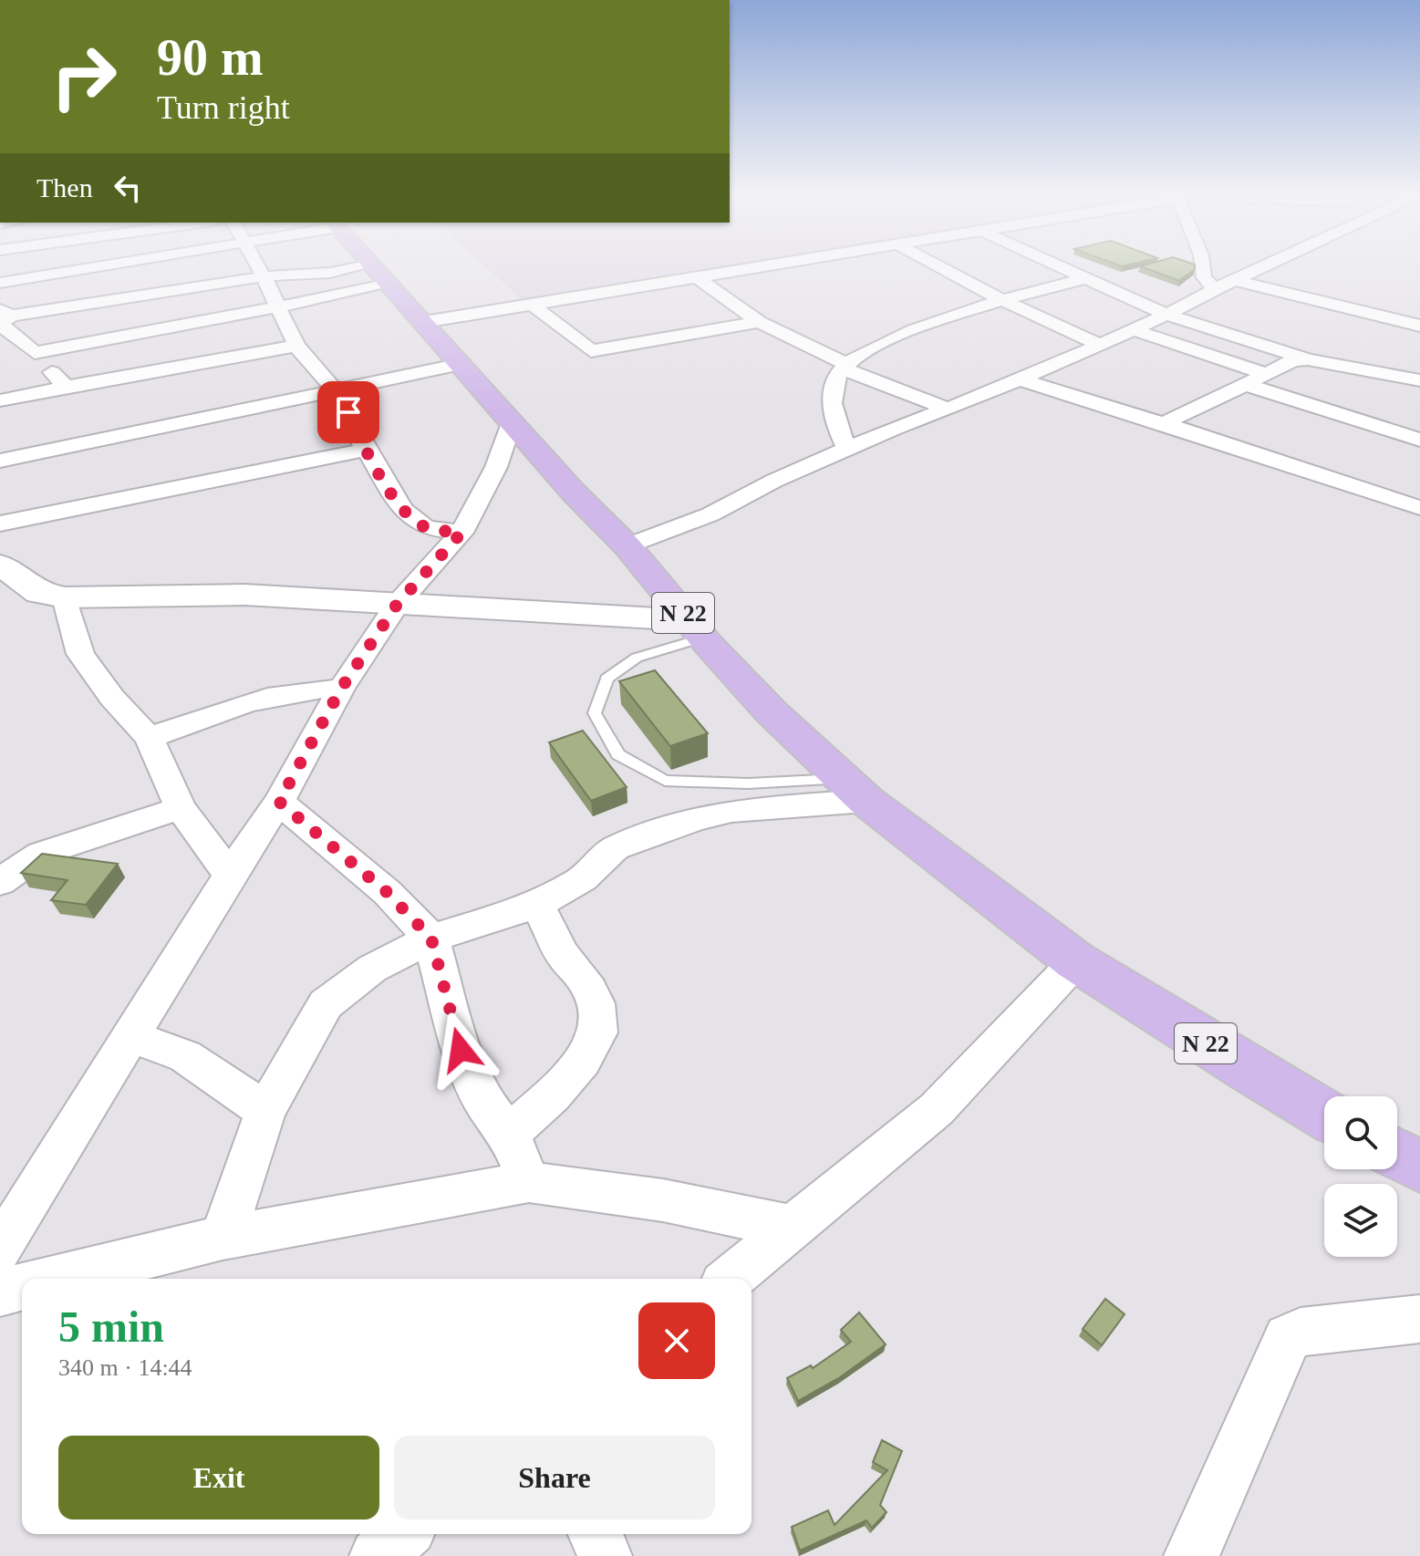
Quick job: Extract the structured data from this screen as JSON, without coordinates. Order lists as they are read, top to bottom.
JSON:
{
  "streets": {
    "main road": ["N 22"]
  },
  "page": {
    "turn": ["90 m", "Turn right"],
    "then": "Then",
    "heading": ["5 min", "340 m · 14:44"],
    "buttons": ["Exit", "Share"]
  }
}
